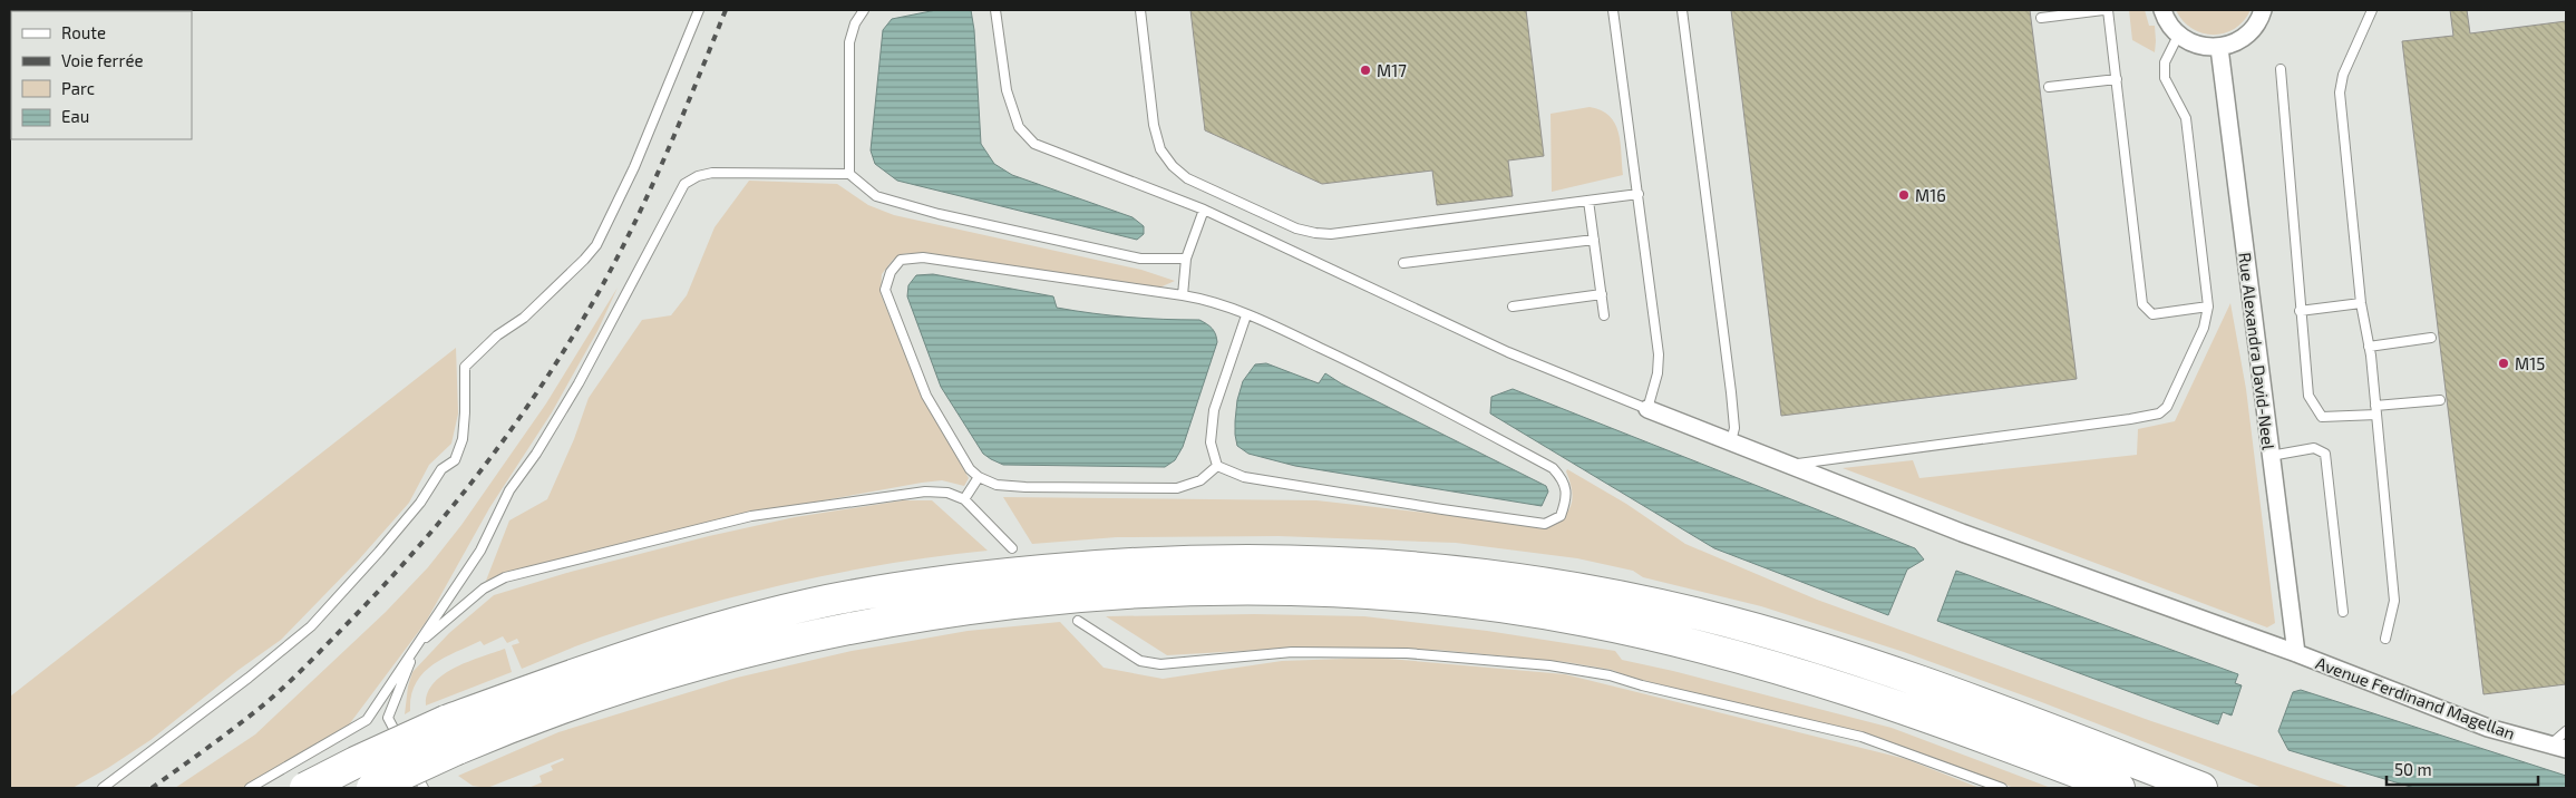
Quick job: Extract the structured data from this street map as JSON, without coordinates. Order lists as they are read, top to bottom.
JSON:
{
  "streets": {
    "street": ["Rue Alexandra David-Neel", "Avenue Ferdinand Magellan"]
  },
  "crossings": [
    ["Rue Alexandra David-Neel", "Avenue Ferdinand Magellan"]
  ],
  "places": ["M17", "M16", "M15"],
  "legend": [
    "Route",
    "Voie ferrée",
    "Parc",
    "Eau"
  ],
  "scale_bar": "50 m"
}
